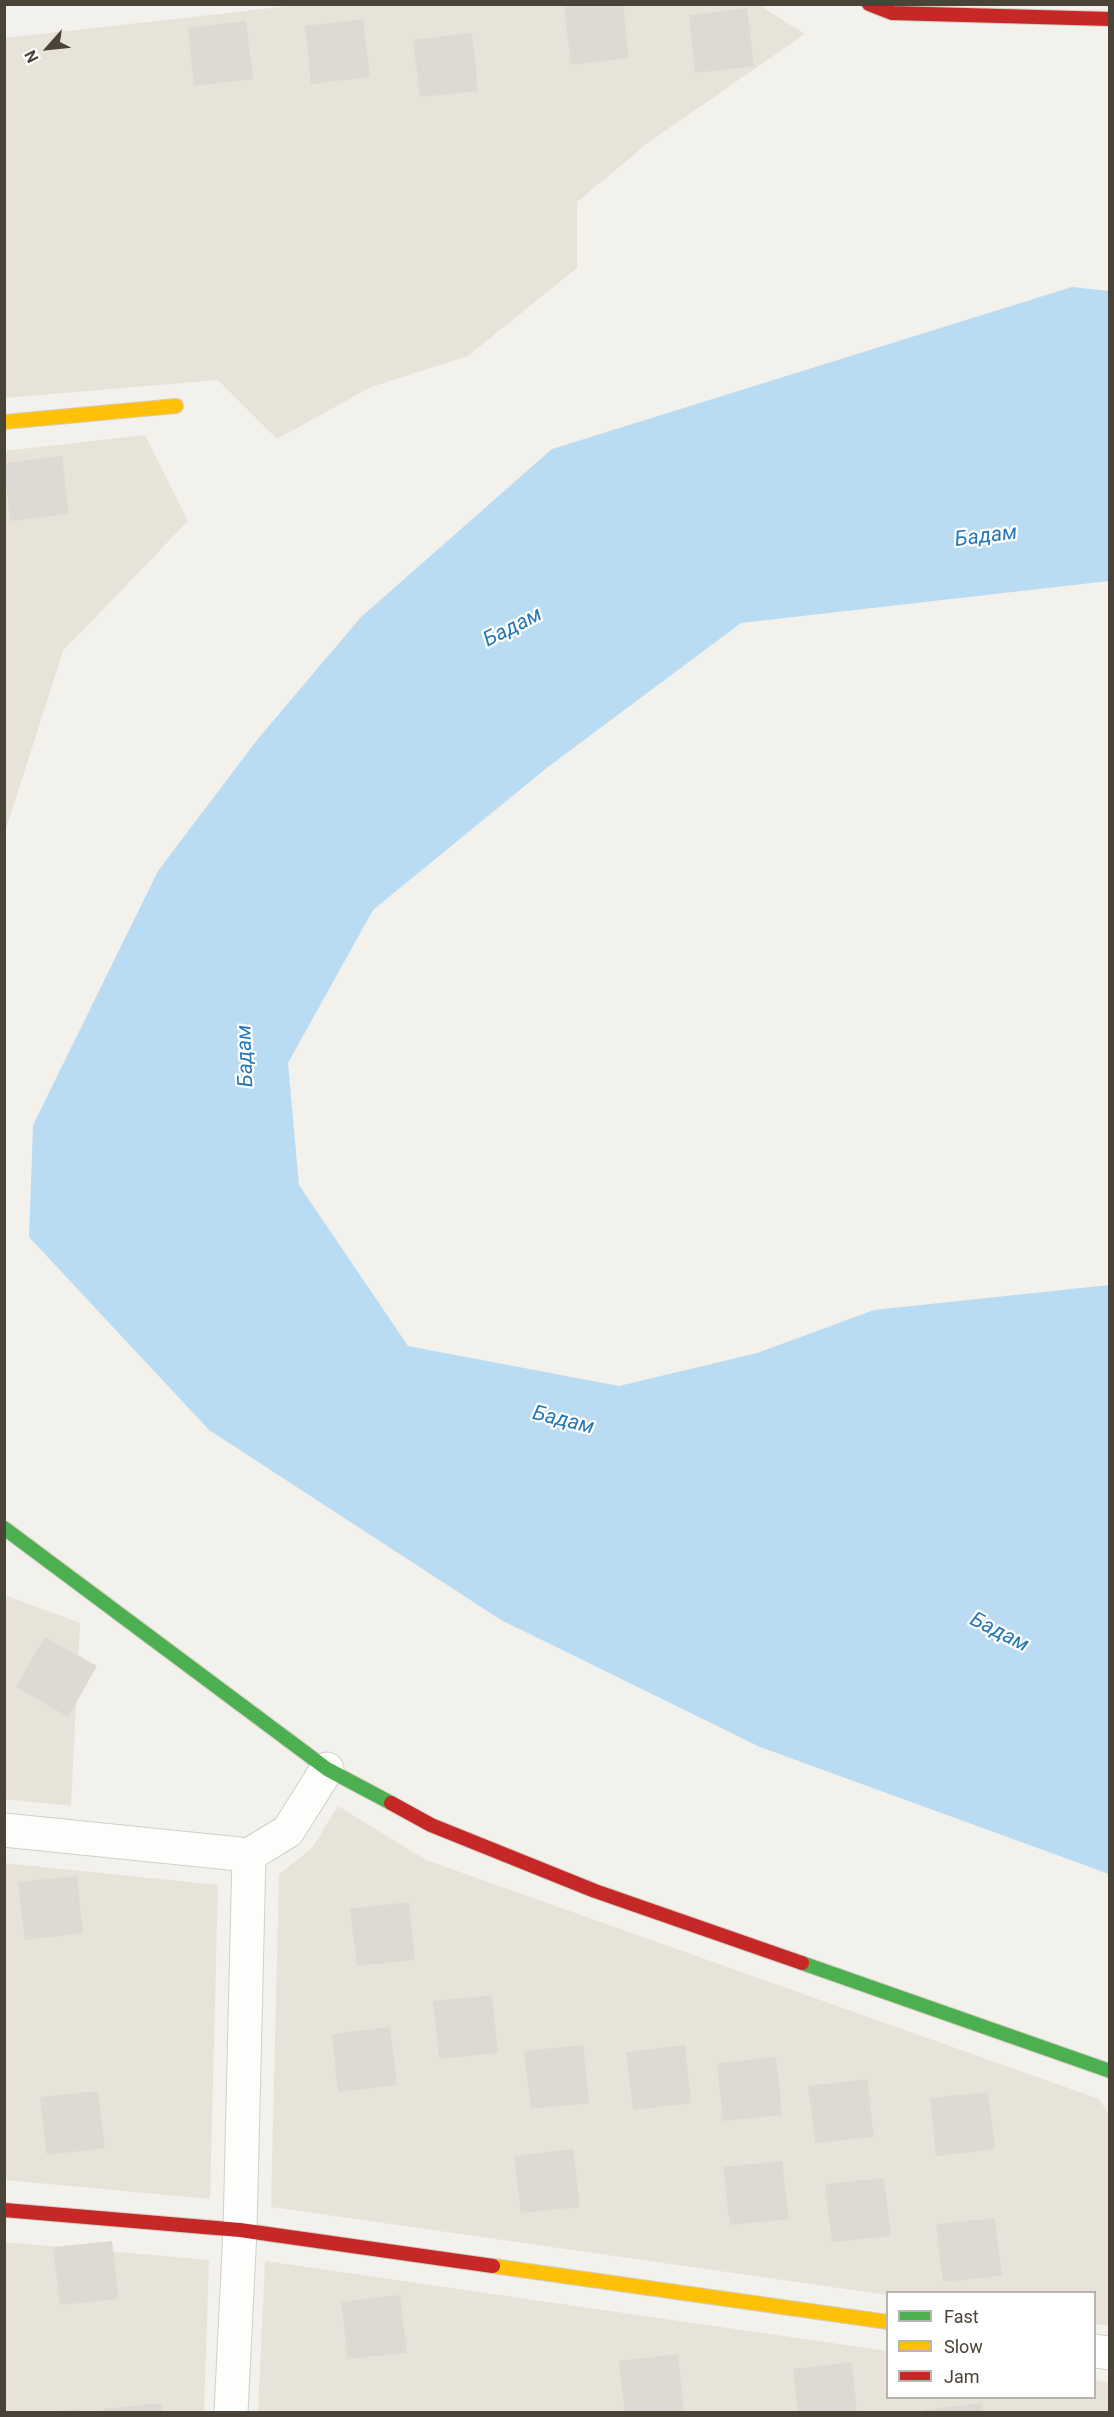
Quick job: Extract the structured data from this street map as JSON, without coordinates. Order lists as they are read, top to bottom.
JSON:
{
  "water": ["Бадам"],
  "legend": ["Fast", "Slow", "Jam"],
  "north": "bottom left"
}
